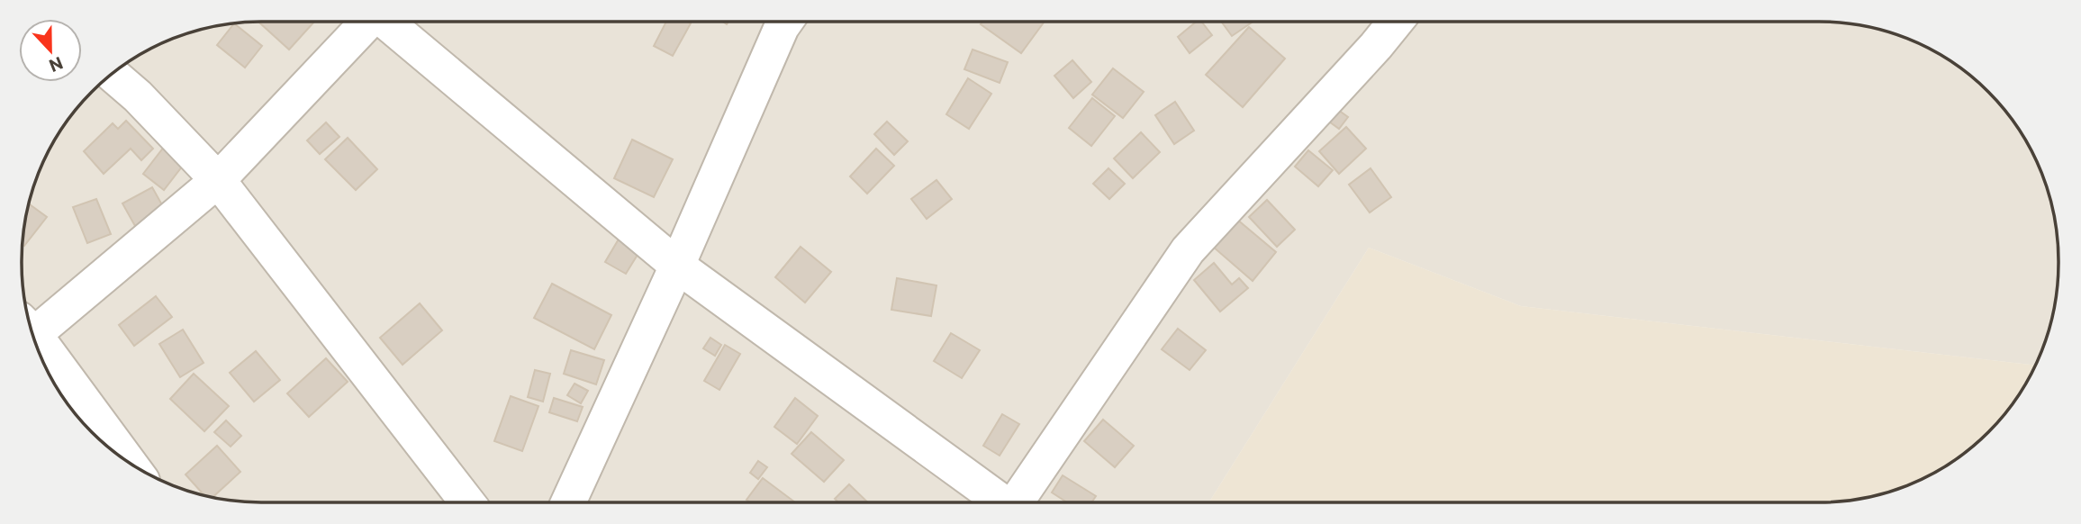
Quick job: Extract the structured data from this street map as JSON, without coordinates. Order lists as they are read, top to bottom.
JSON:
{
  "north": "bottom"
}
